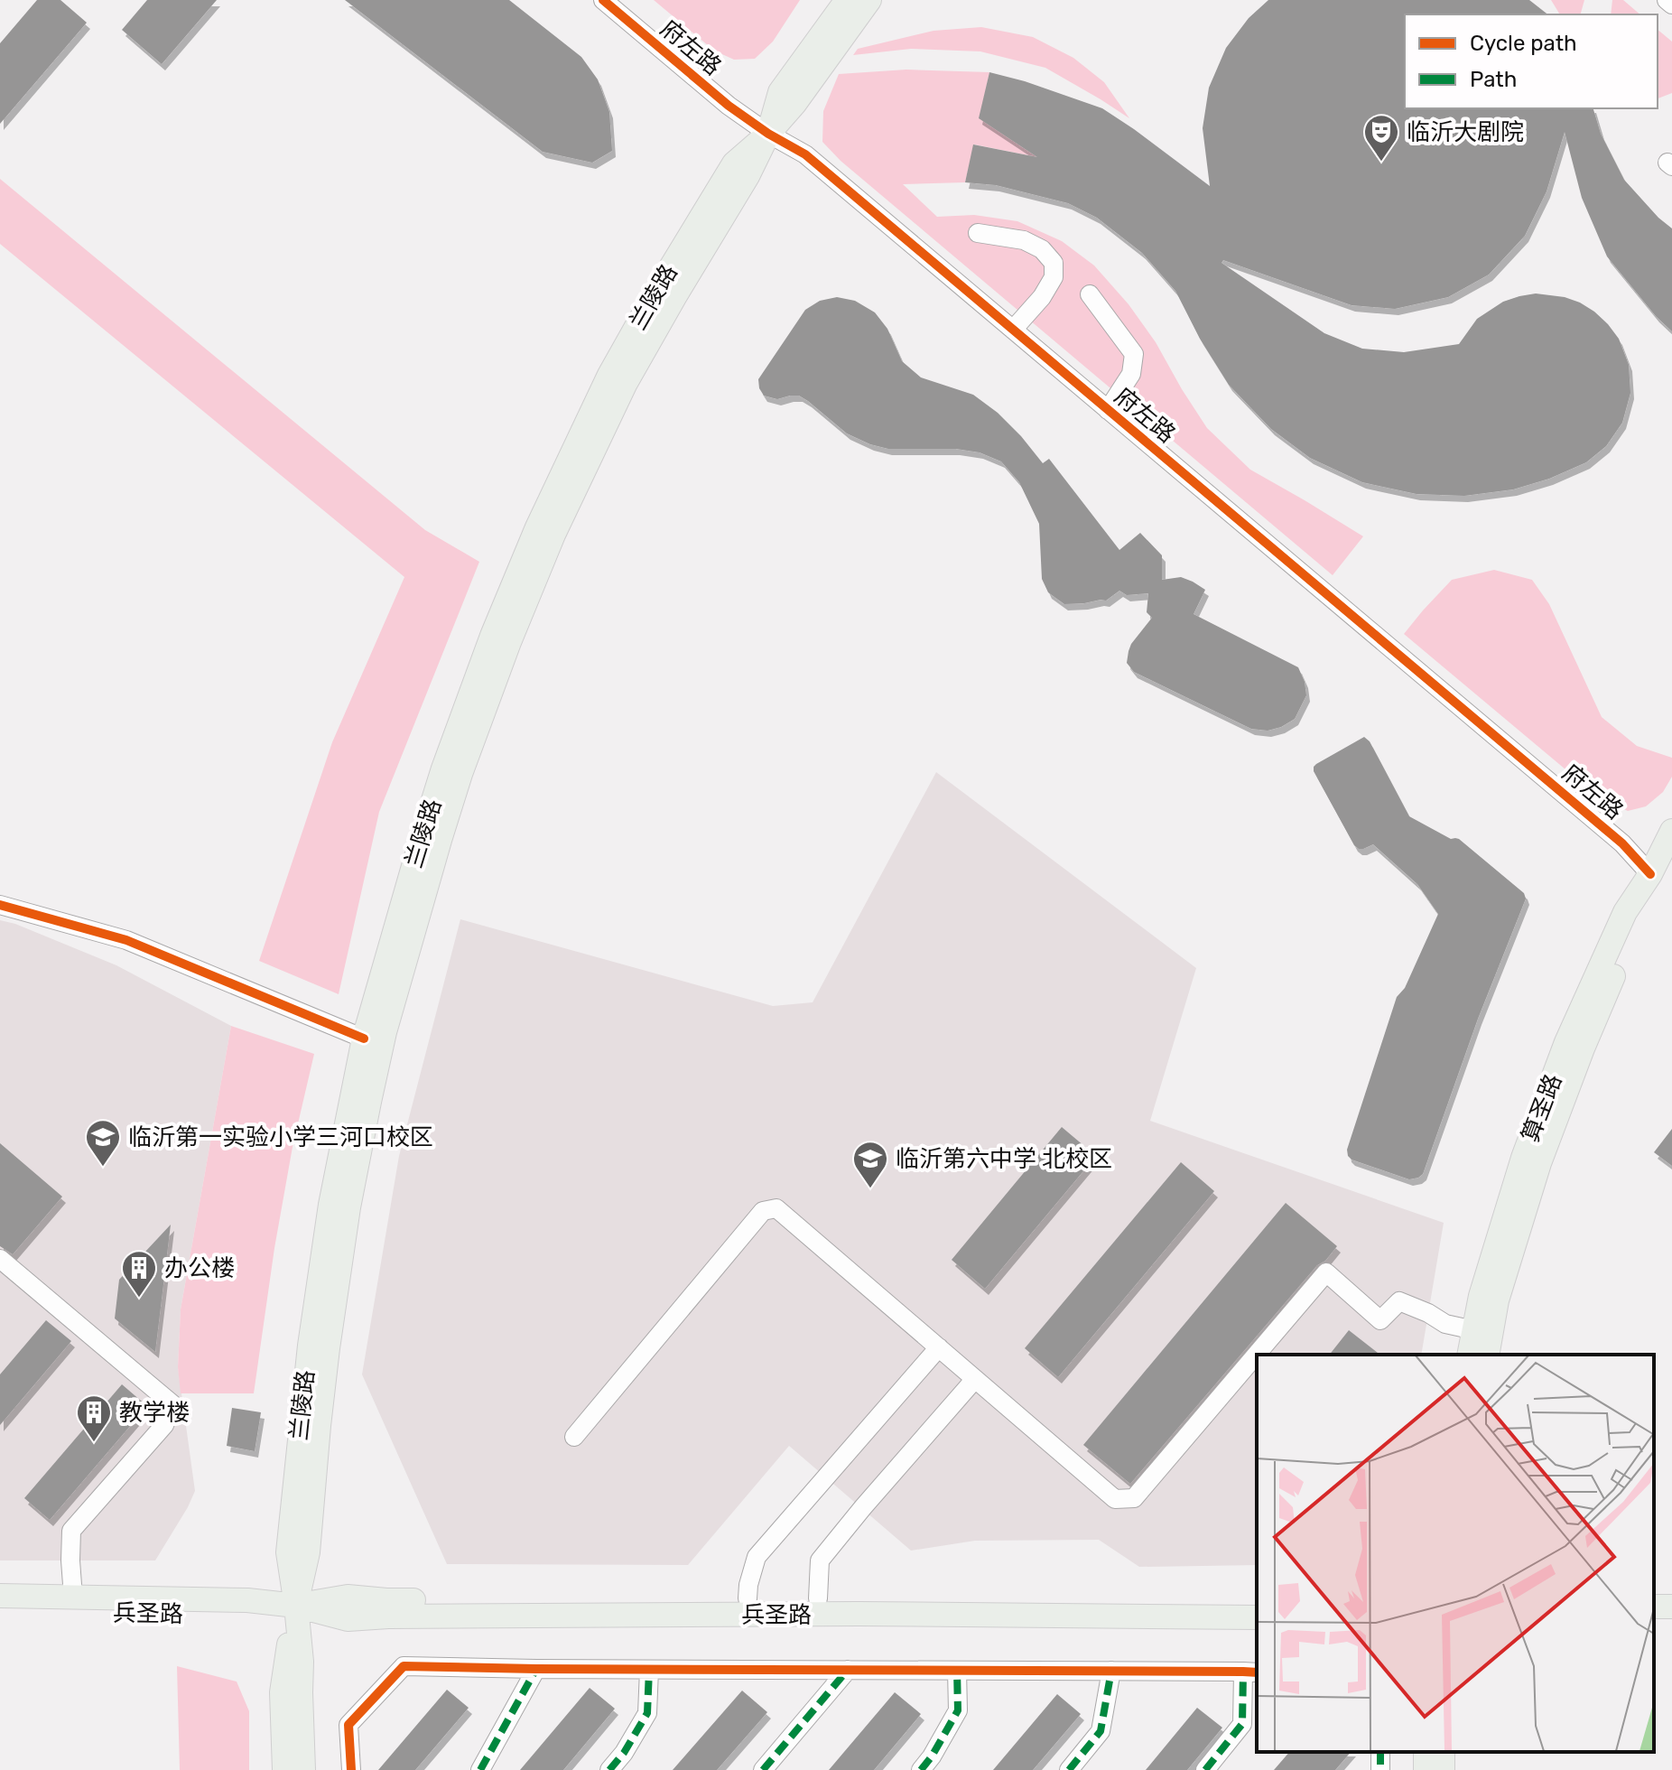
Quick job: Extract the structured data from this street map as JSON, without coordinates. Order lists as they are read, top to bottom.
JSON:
{
  "streets": {
    "main road": ["兰陵路", "算圣路", "兵圣路"],
    "street": ["府左路"]
  },
  "crossings": [
    ["府左路", "兰陵路"],
    ["府左路", "算圣路"],
    ["兰陵路", "兵圣路"]
  ],
  "places": {
    "theatre": ["临沂大剧院"],
    "school or university": ["临沂第一实验小学三河口校区", "临沂第六中学 北校区"],
    "building": ["办公楼", "教学楼"]
  },
  "legend": ["Cycle path", "Path"]
}
